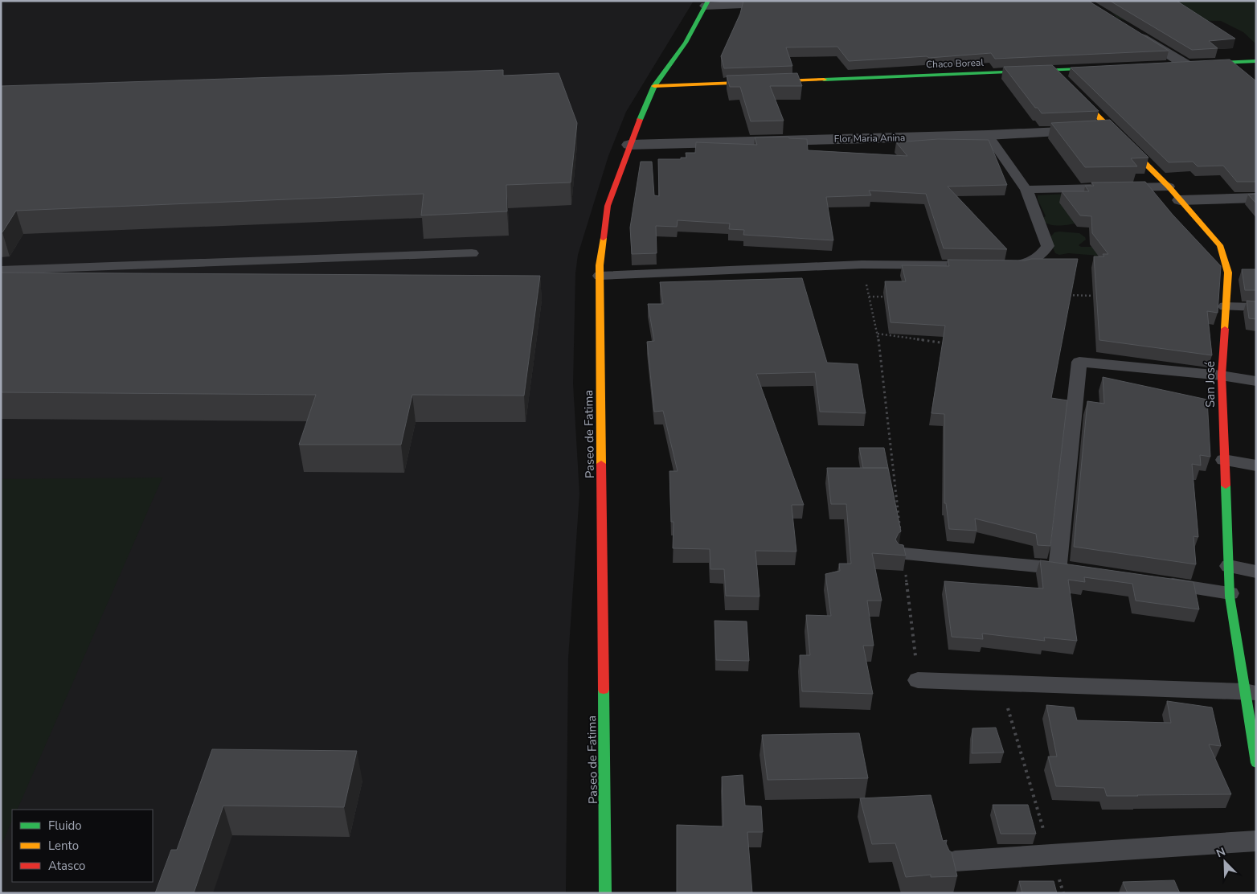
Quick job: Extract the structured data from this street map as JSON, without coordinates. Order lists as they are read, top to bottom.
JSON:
{
  "streets": {
    "street": [
      "Chaco Boreal",
      "Flor Maria Anina",
      "San José",
      "Paseo de Fatima"
    ]
  },
  "crossings": [
    ["Chaco Boreal", "San José"],
    ["Chaco Boreal", "Paseo de Fatima"],
    ["Flor Maria Anina", "San José"],
    ["Flor Maria Anina", "Paseo de Fatima"]
  ],
  "legend": ["Fluido", "Lento", "Atasco"],
  "north": "top left"
}
